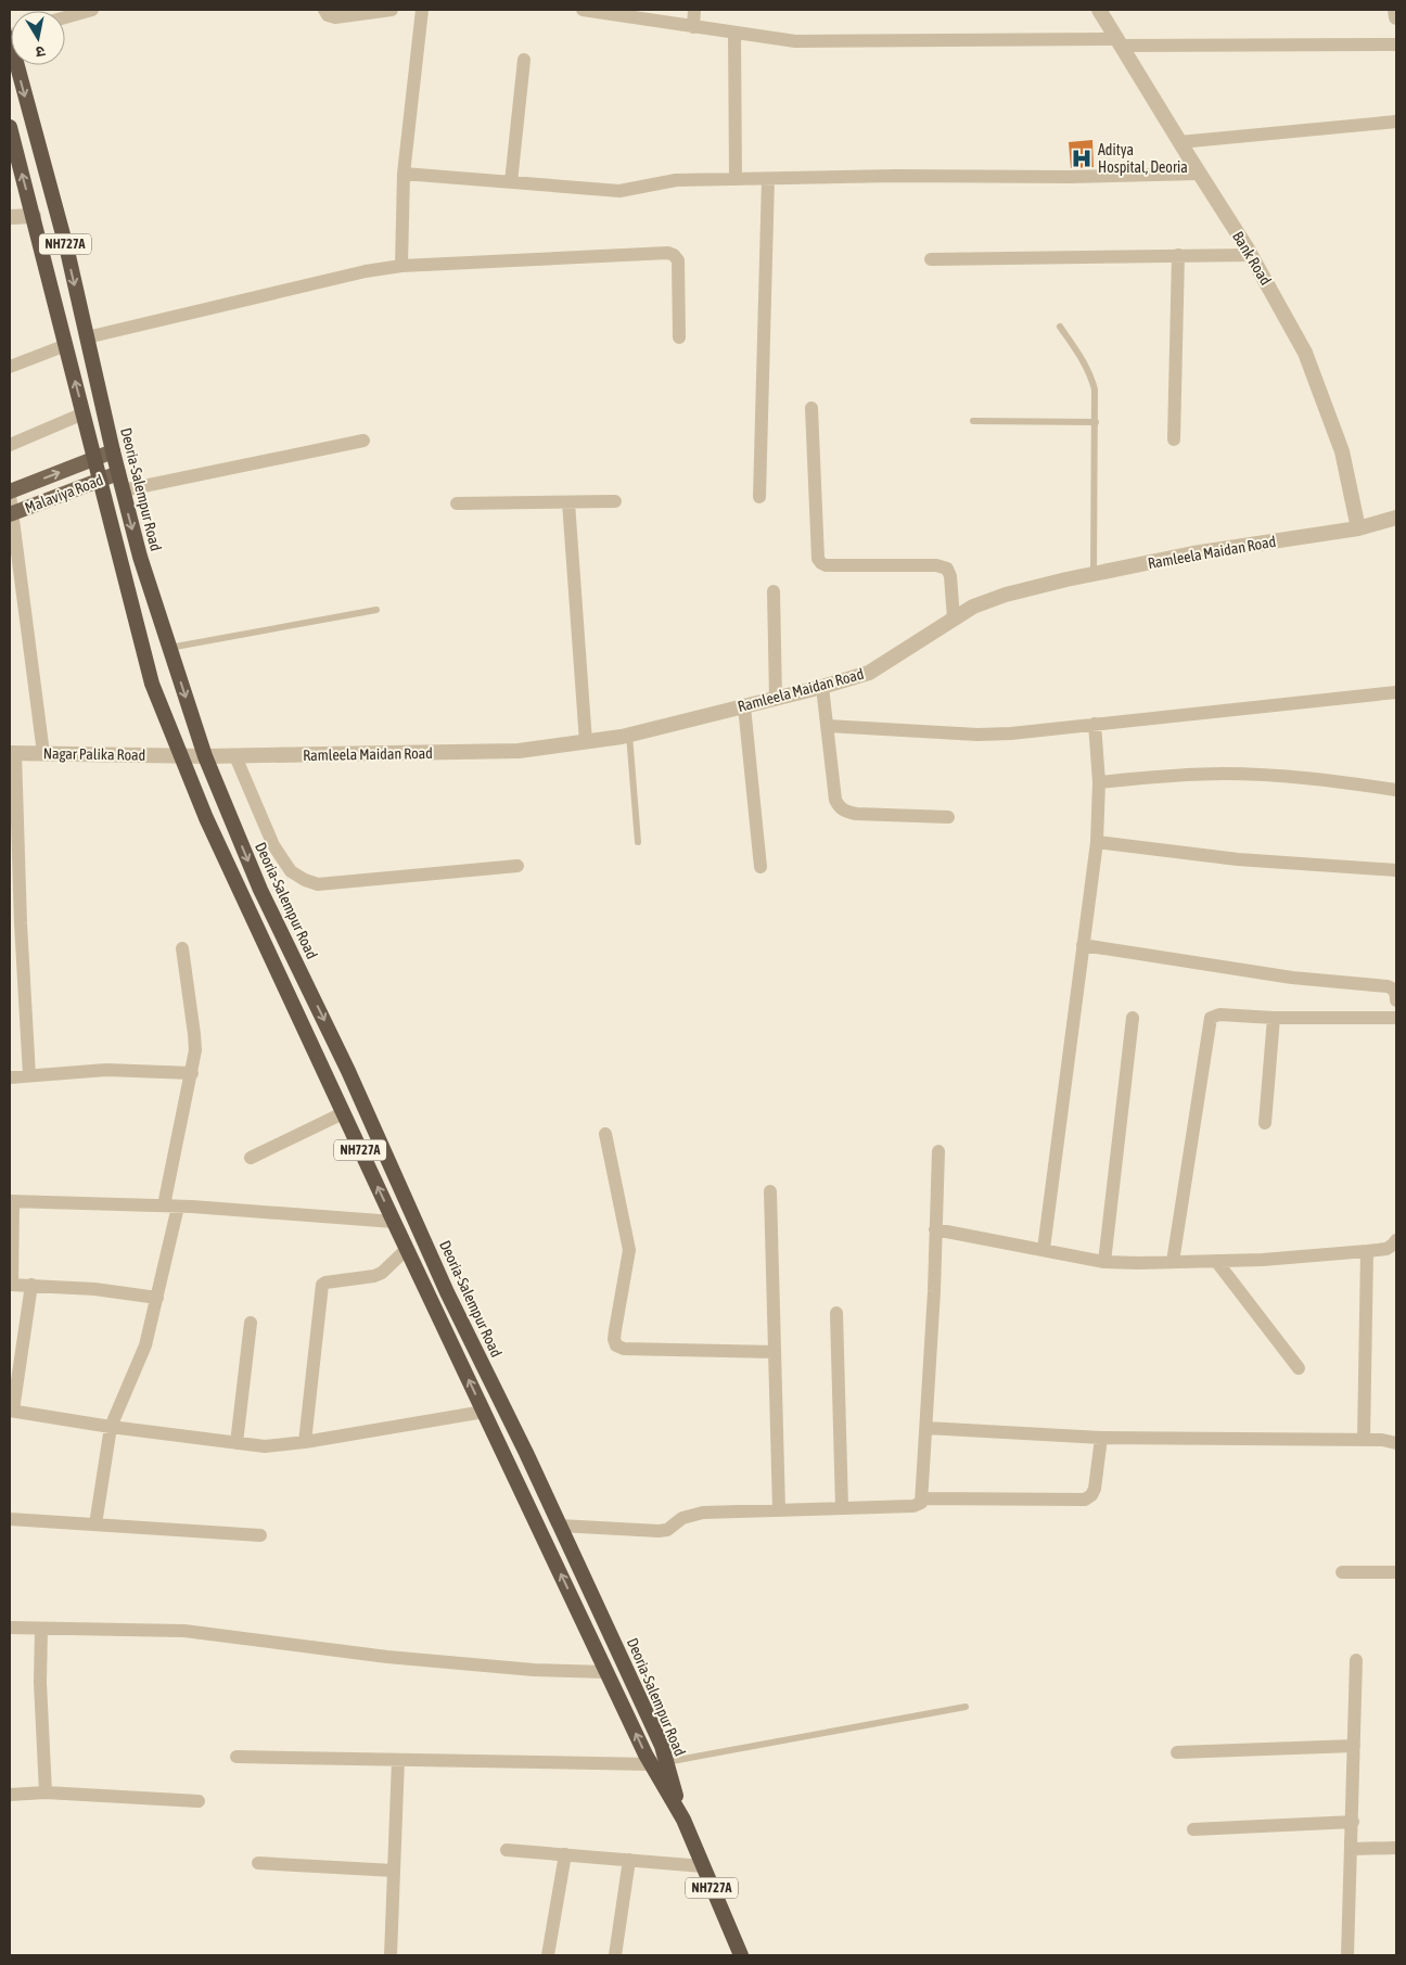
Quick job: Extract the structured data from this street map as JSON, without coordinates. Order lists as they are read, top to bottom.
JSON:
{
  "streets": {
    "highway": ["NH727A", "Deoria-Salempur Road"],
    "main road": ["Malaviya Road"],
    "street": ["Bank Road", "Ramleela Maidan Road", "Nagar Palika Road"]
  },
  "crossings": [
    ["NH727A", "Deoria-Salempur Road"],
    ["Bank Road", "Ramleela Maidan Road"],
    ["Deoria-Salempur Road", "Malaviya Road"],
    ["Deoria-Salempur Road", "Ramleela Maidan Road"],
    ["Deoria-Salempur Road", "Nagar Palika Road"],
    ["Ramleela Maidan Road", "Nagar Palika Road"]
  ],
  "places": {
    "hospital": ["Aditya Hospital, Deoria"]
  },
  "north": "bottom"
}
